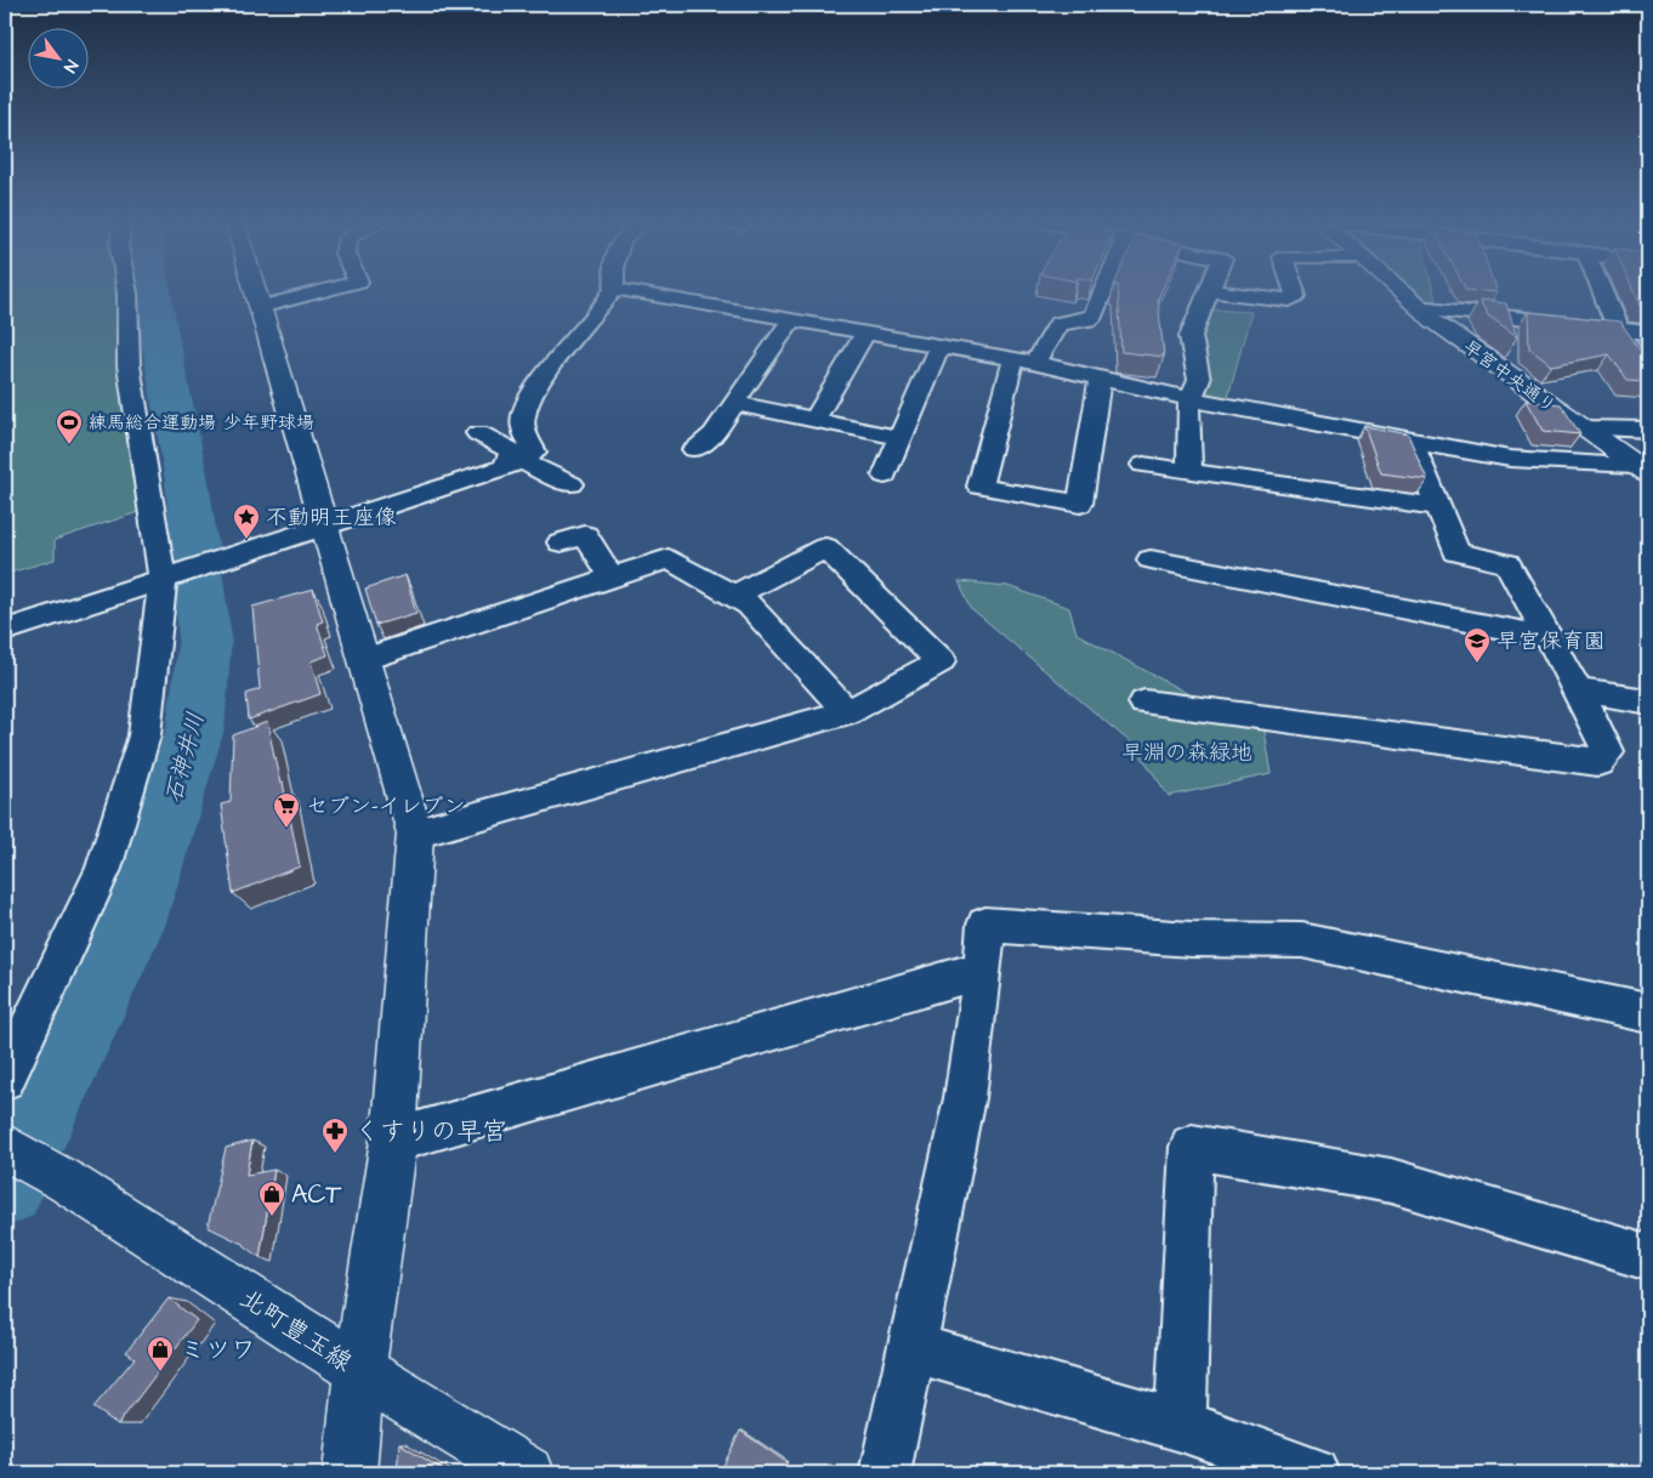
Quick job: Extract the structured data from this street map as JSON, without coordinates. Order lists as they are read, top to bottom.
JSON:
{
  "streets": {
    "street": ["早宮中央通り", "北町豊玉線"]
  },
  "water": ["石神井川"],
  "parks": ["早淵の森緑地"],
  "places": {
    "sports": ["練馬総合運動場 少年野球場"],
    "place": ["不動明王座像"],
    "school or university": ["早宮保育園"],
    "supermarket": ["セブン-イレブン"],
    "pharmacy": ["くすりの早宮"],
    "shop": ["ACT", "ミツワ"]
  },
  "north": "bottom right"
}
